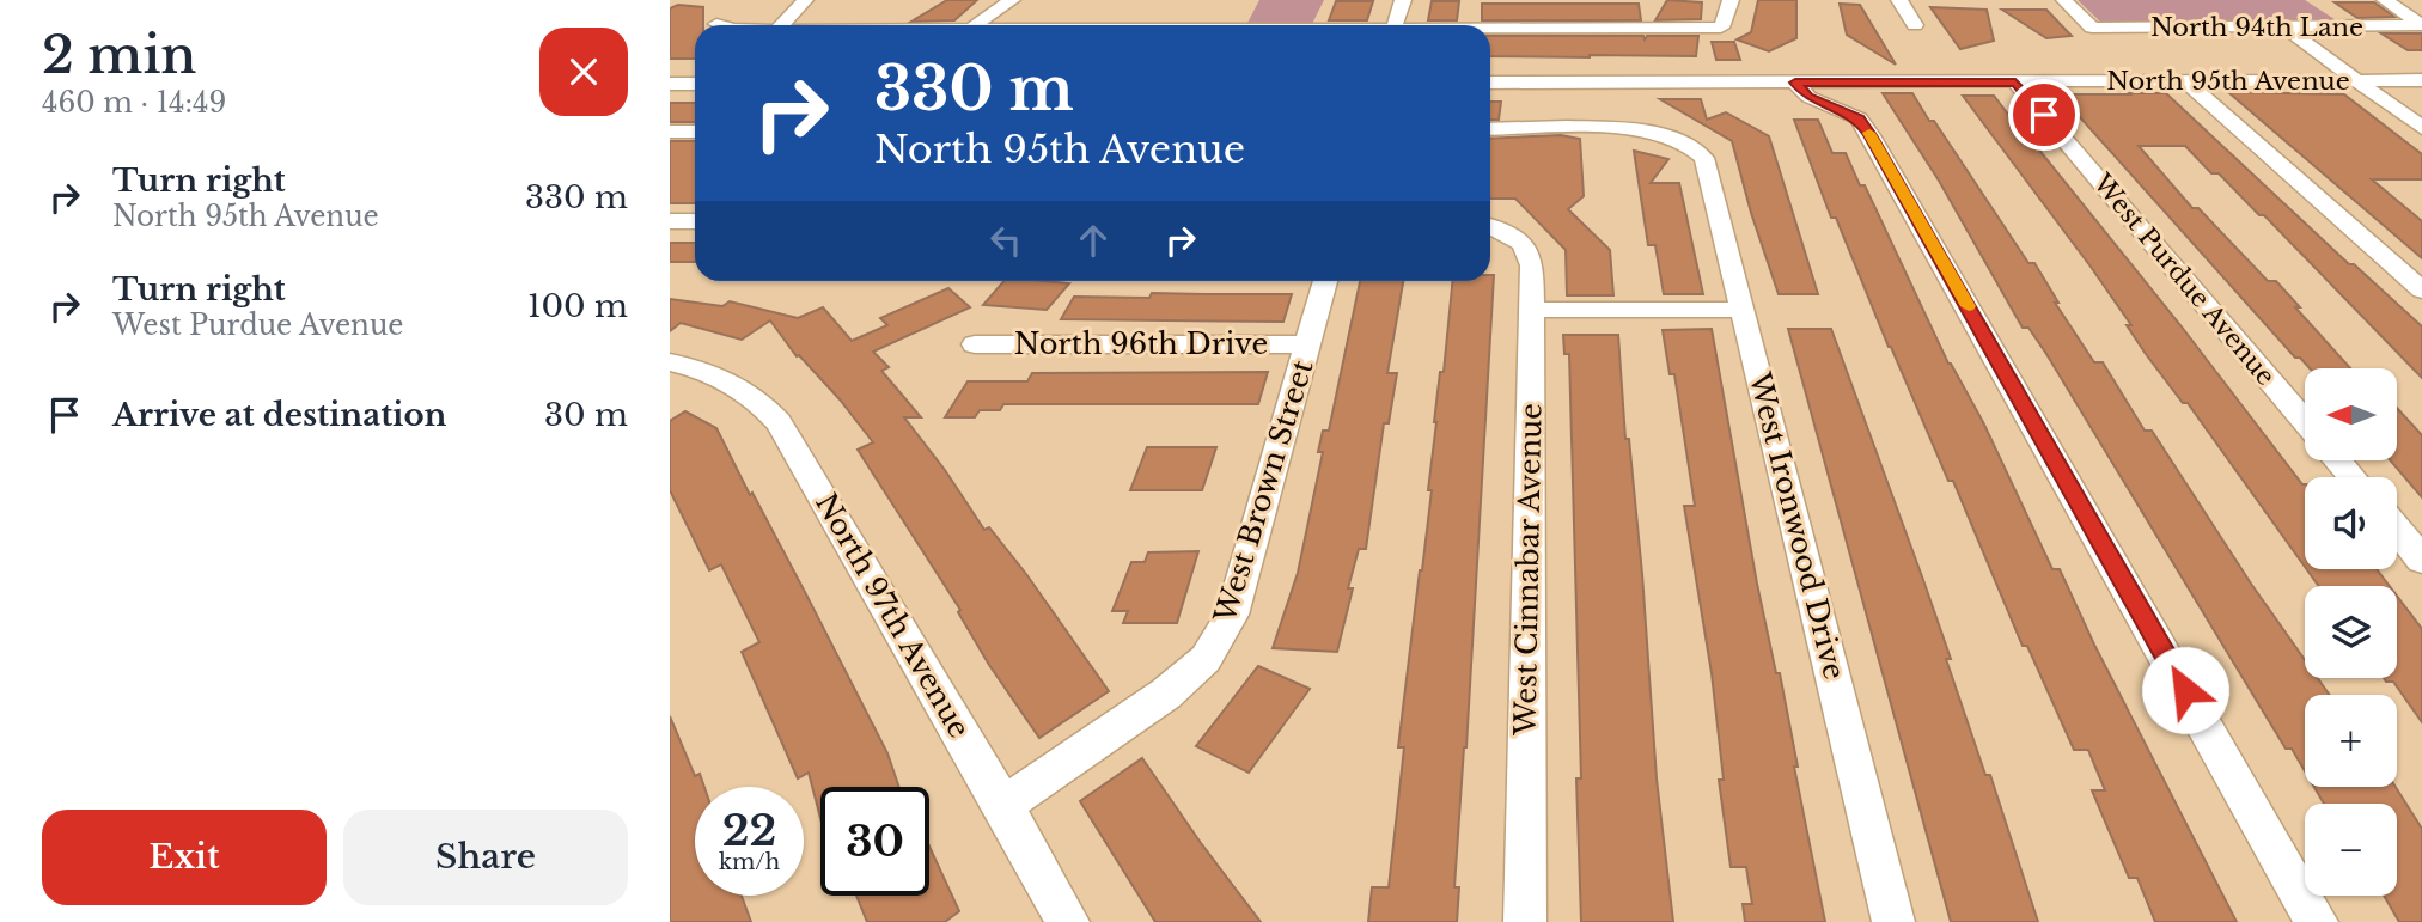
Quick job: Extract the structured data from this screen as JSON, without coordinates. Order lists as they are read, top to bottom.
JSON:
{
  "streets": {
    "street": [
      "North 94th Lane",
      "North 95th Avenue",
      "West Purdue Avenue",
      "North 96th Drive",
      "West Brown Street",
      "West Ironwood Drive",
      "West Cinnabar Avenue",
      "North 97th Avenue"
    ]
  },
  "crossings": [
    ["North 95th Avenue", "West Purdue Avenue"],
    ["North 96th Drive", "West Brown Street"],
    ["West Brown Street", "North 97th Avenue"]
  ],
  "north": "left",
  "page": {
    "heading": ["2 min", "460 m · 14:49"],
    "turn": ["330 m", "North 95th Avenue"],
    "list": [
      {
        "name": "Turn right",
        "note": "North 95th Avenue",
        "value": "330 m"
      },
      {
        "name": "Turn right",
        "note": "West Purdue Avenue",
        "value": "100 m"
      },
      {
        "name": "Arrive at destination",
        "value": "30 m"
      }
    ],
    "map_buttons": ["+", "−"],
    "speed": "22 km/h",
    "limit": "30",
    "buttons": ["Exit", "Share"]
  }
}
